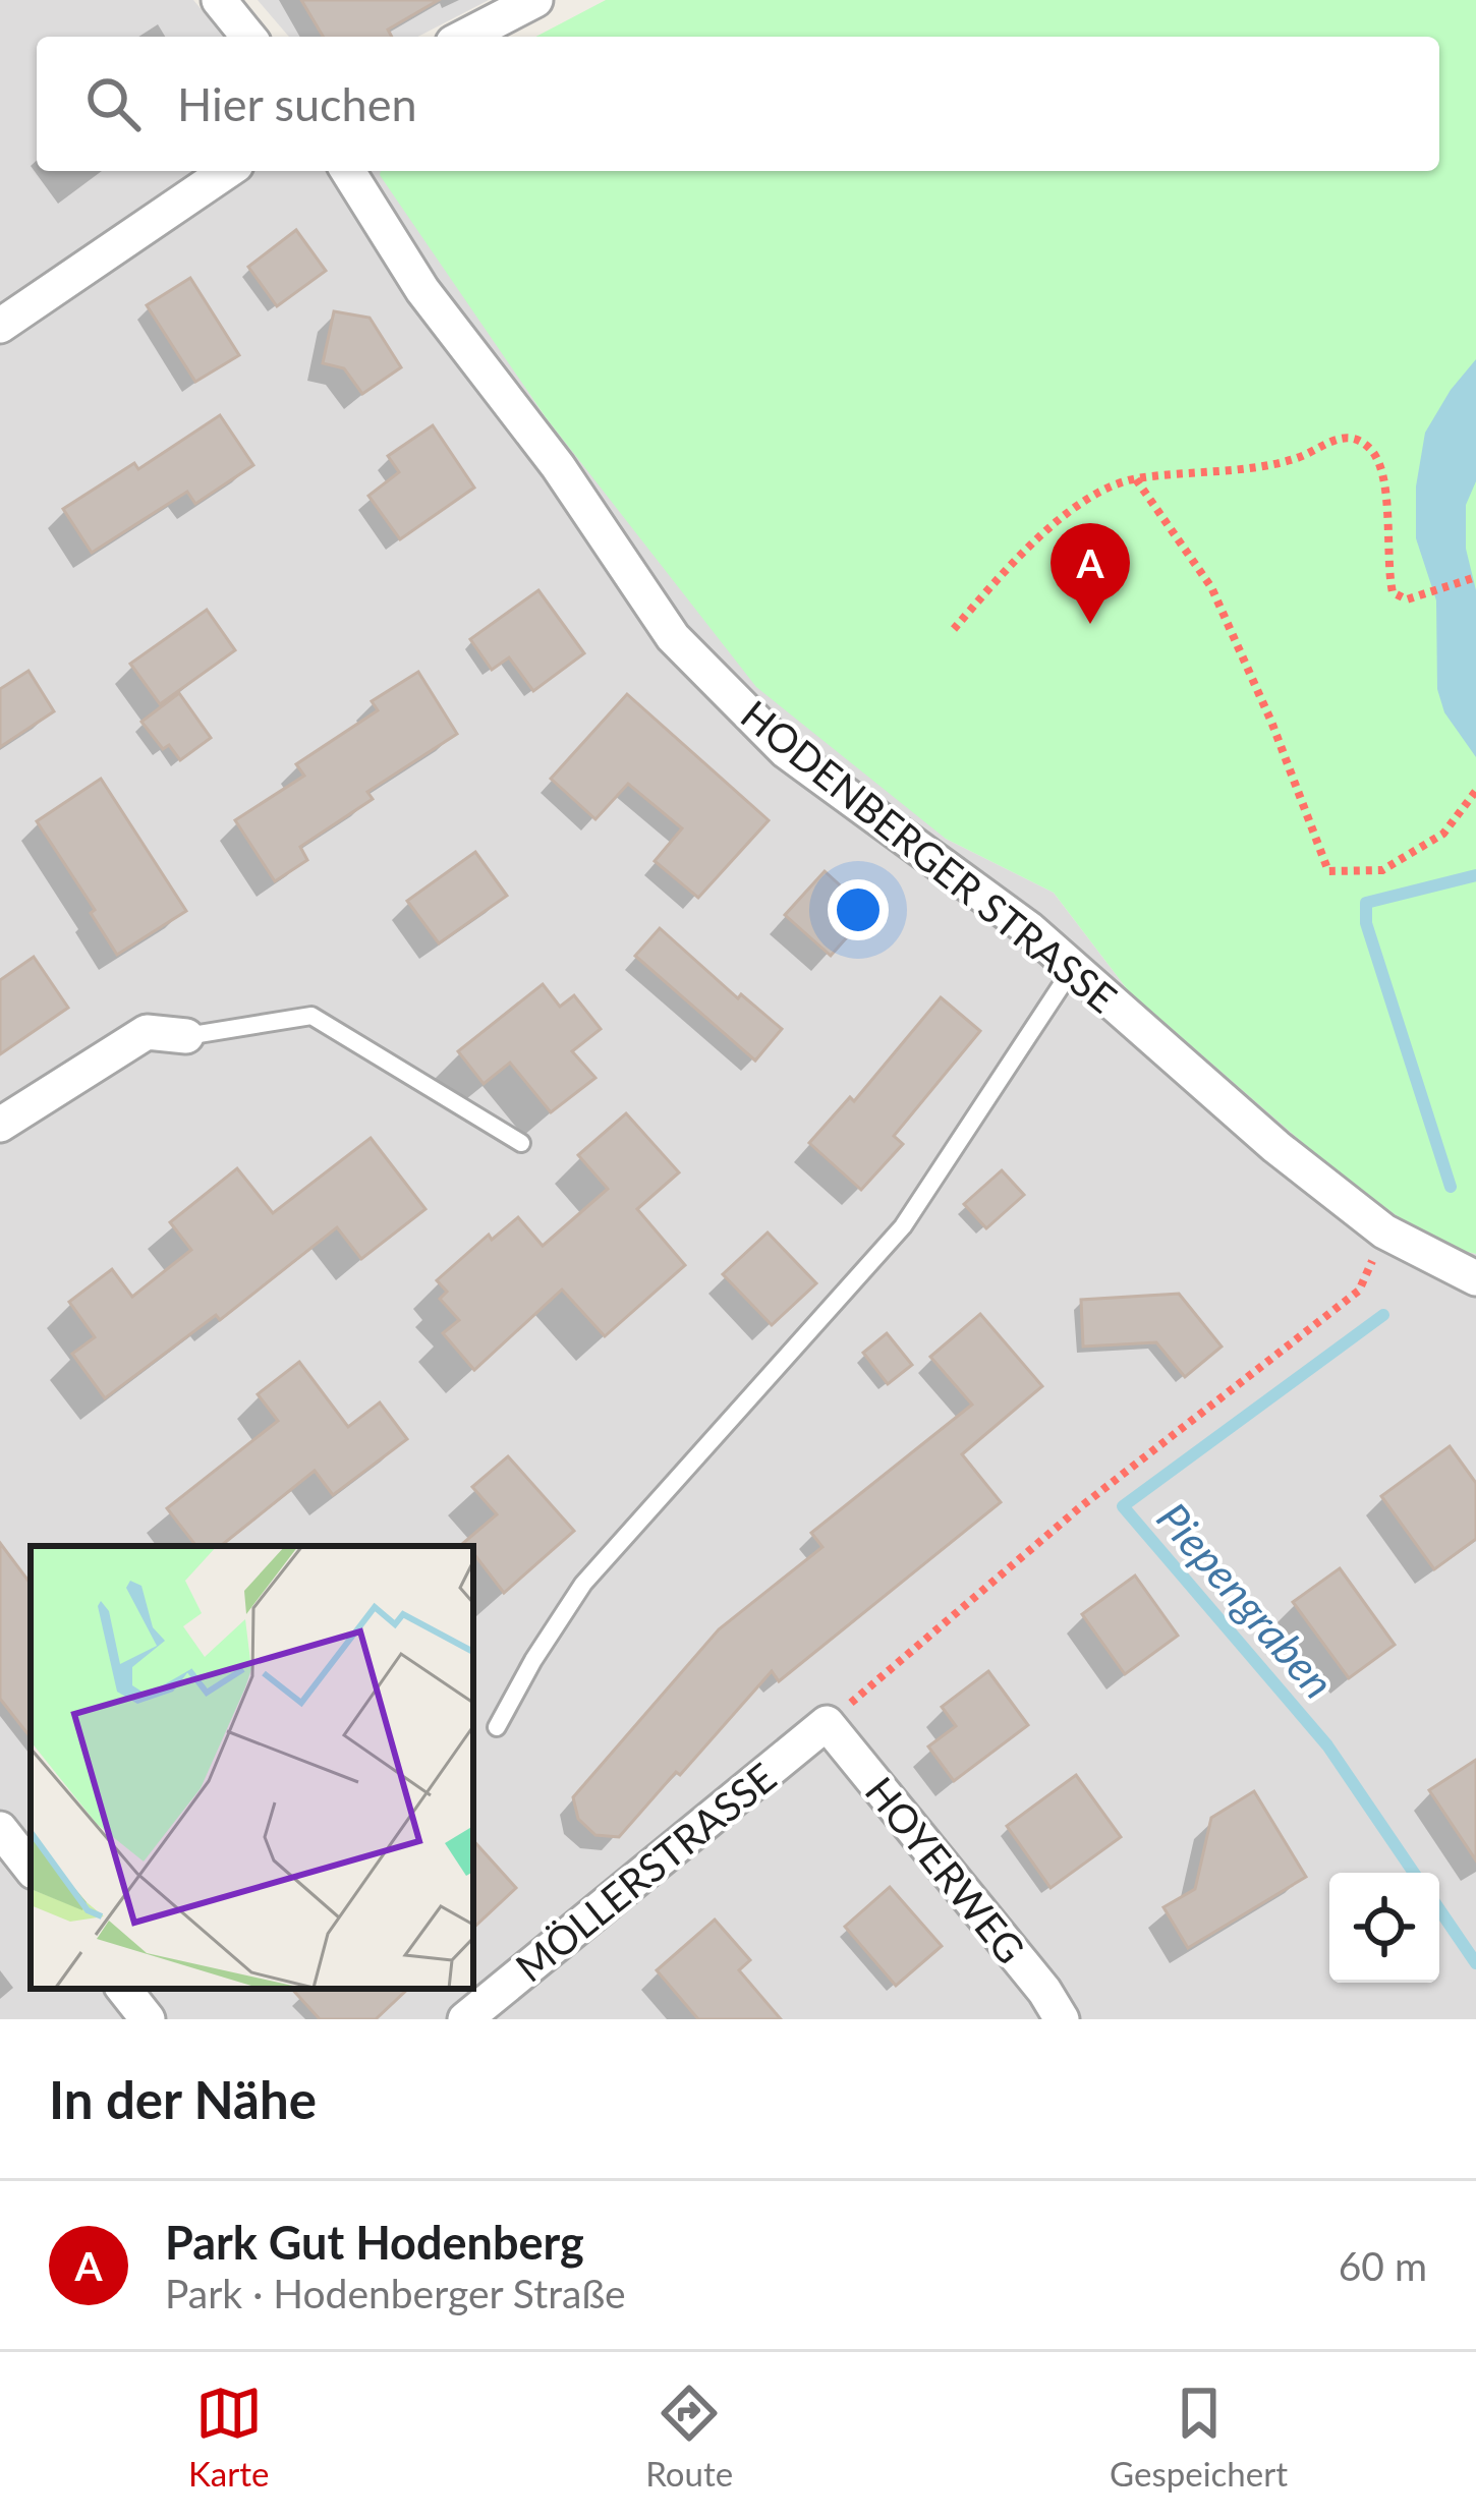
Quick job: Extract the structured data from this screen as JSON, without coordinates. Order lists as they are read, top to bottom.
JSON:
{
  "streets": {
    "street": ["HODENBERGER STRASSE", "HOYERWEG", "MÖLLERSTRASSE"]
  },
  "crossings": [
    ["HOYERWEG", "MÖLLERSTRASSE"]
  ],
  "water": ["Piepengraben"],
  "page": {
    "search": "Hier suchen",
    "pins": "A",
    "heading": "In der Nähe",
    "list": [
      {
        "mark": "A",
        "name": "Park Gut Hodenberg",
        "note": "Park · Hodenberger Straße",
        "value": "60 m"
      }
    ],
    "nav": ["Karte", "Route", "Gespeichert"]
  }
}
